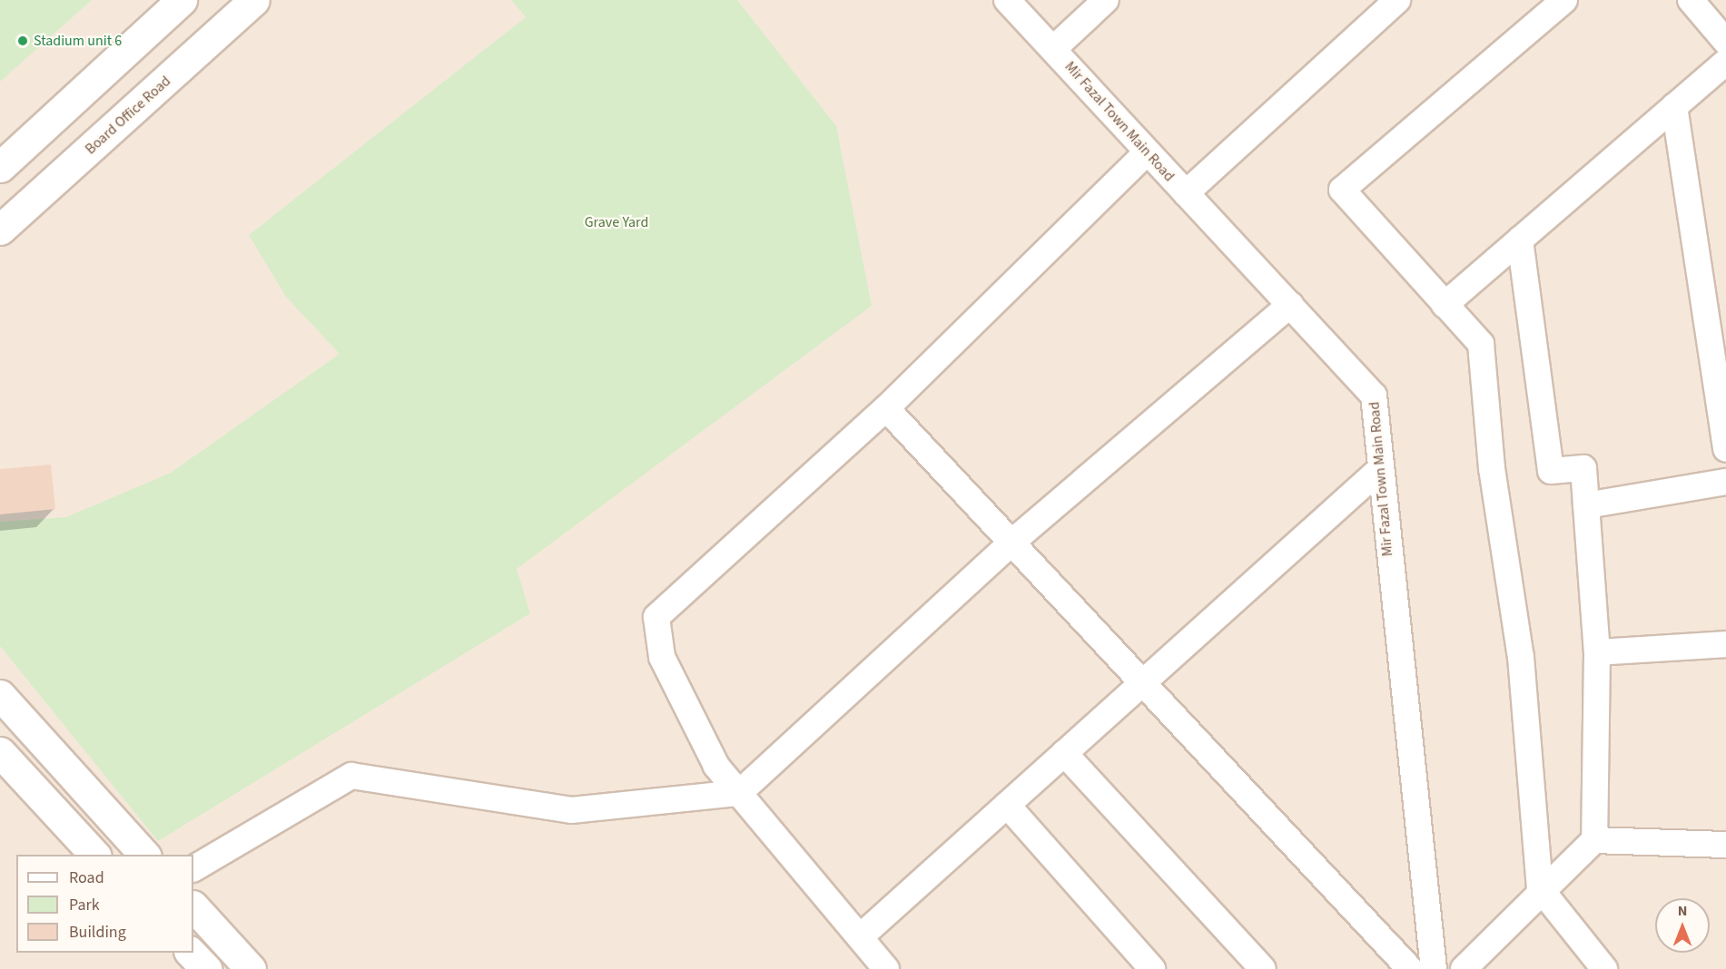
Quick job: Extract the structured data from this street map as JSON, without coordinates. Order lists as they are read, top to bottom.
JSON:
{
  "streets": {
    "street": ["Board Office Road", "Mir Fazal Town Main Road"]
  },
  "parks": ["Grave Yard"],
  "places": ["Stadium unit 6"],
  "legend": ["Road", "Park", "Building"],
  "north": "top"
}
